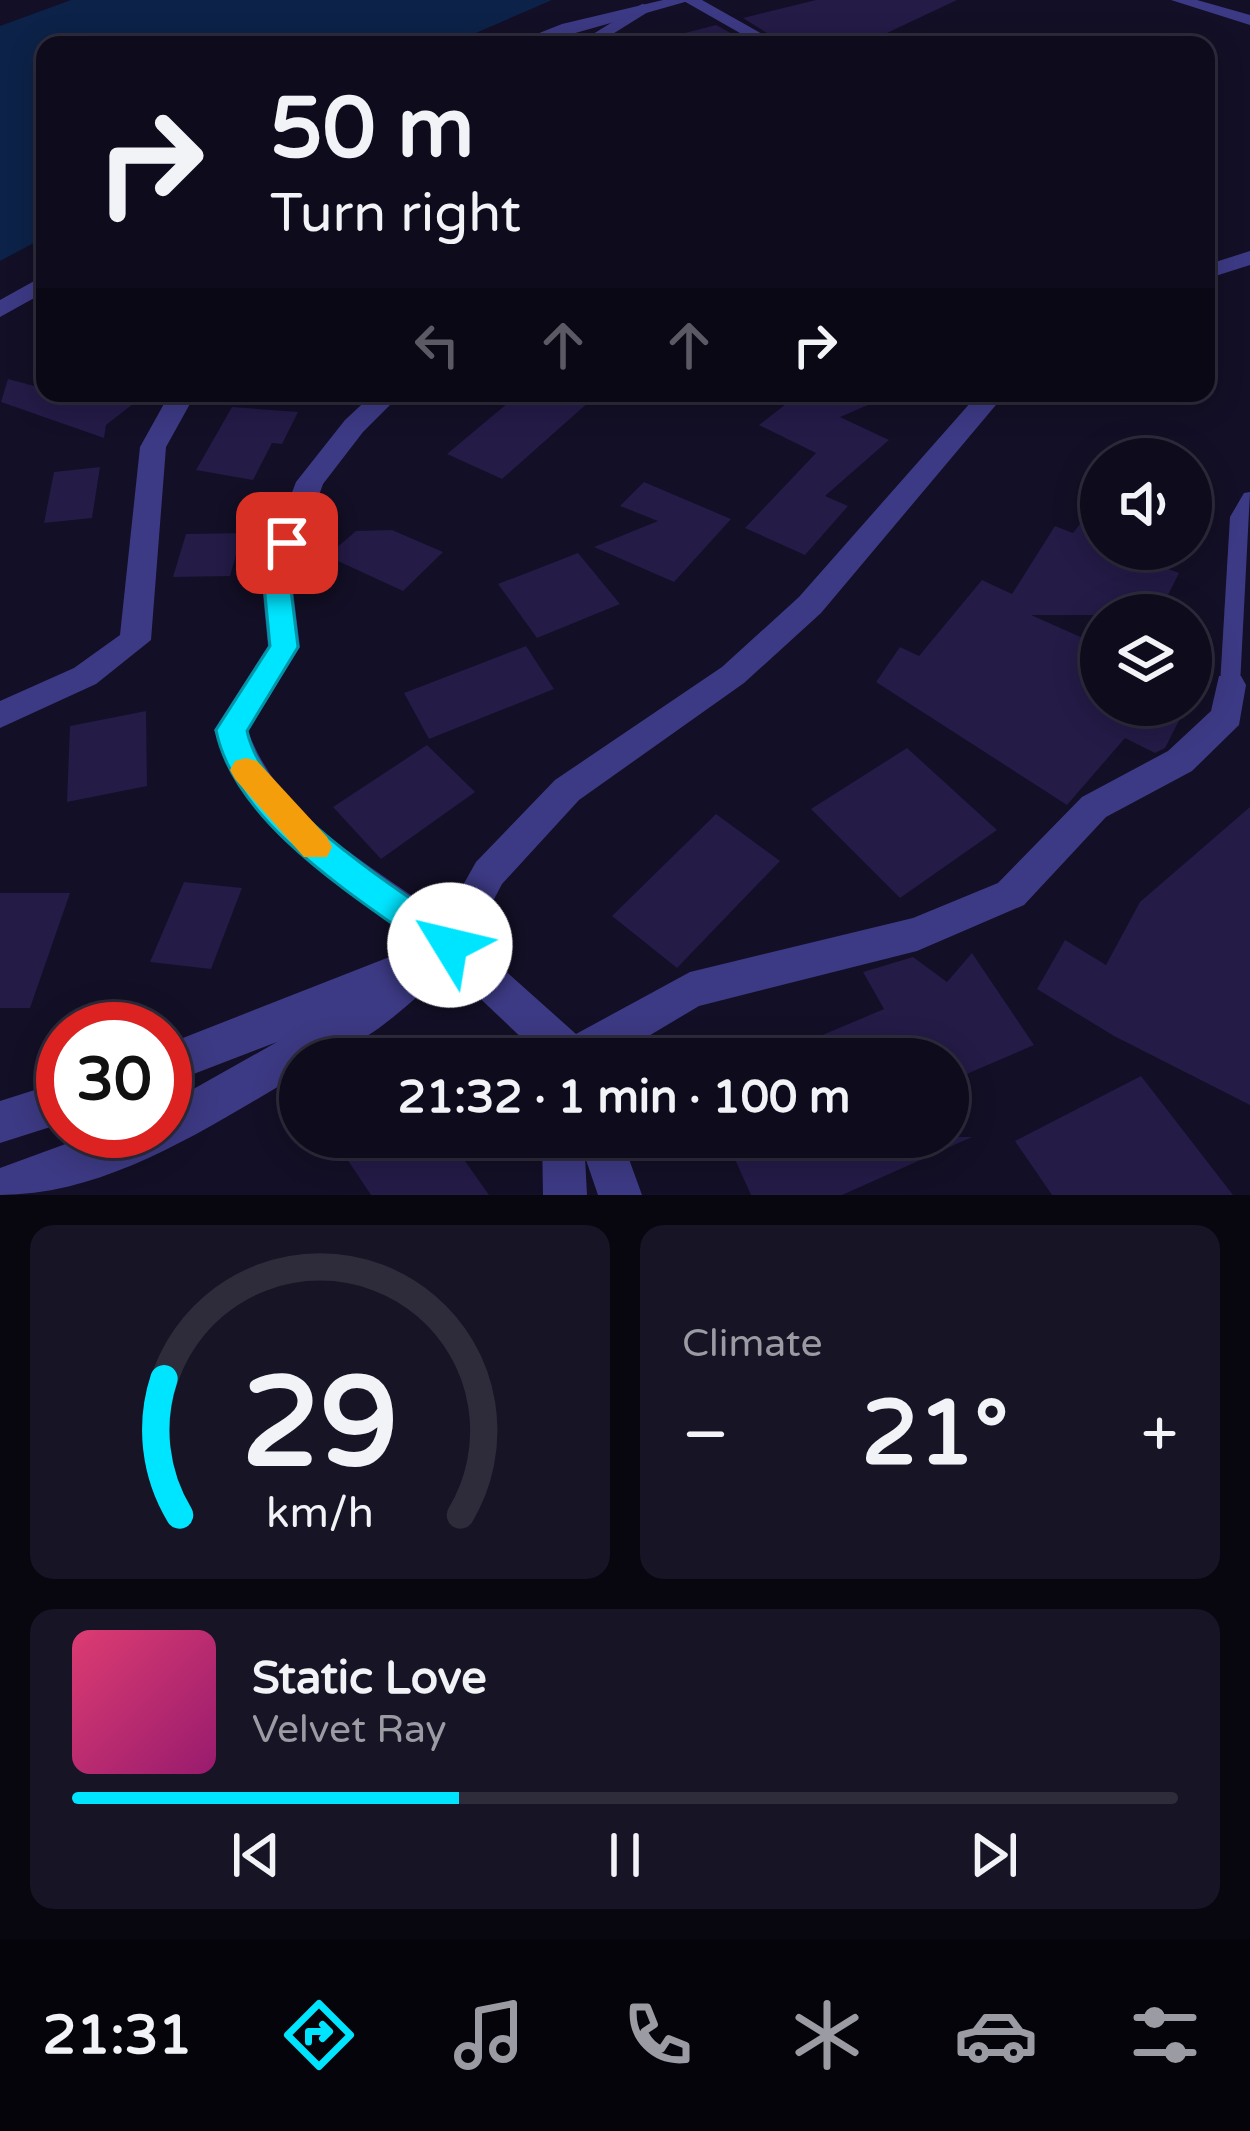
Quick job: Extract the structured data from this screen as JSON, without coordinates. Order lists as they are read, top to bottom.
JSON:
{
  "page": {
    "turn": ["50 m", "Turn right"],
    "limit": "30",
    "trip": "21:32 · 1 min · 100 m",
    "tile": "Climate",
    "heat": ["−", "21°", "+"],
    "song": ["Static Love", "Velvet Ray"],
    "tabs": "21:31",
    "gauge": ["29", "km/h"]
  }
}
